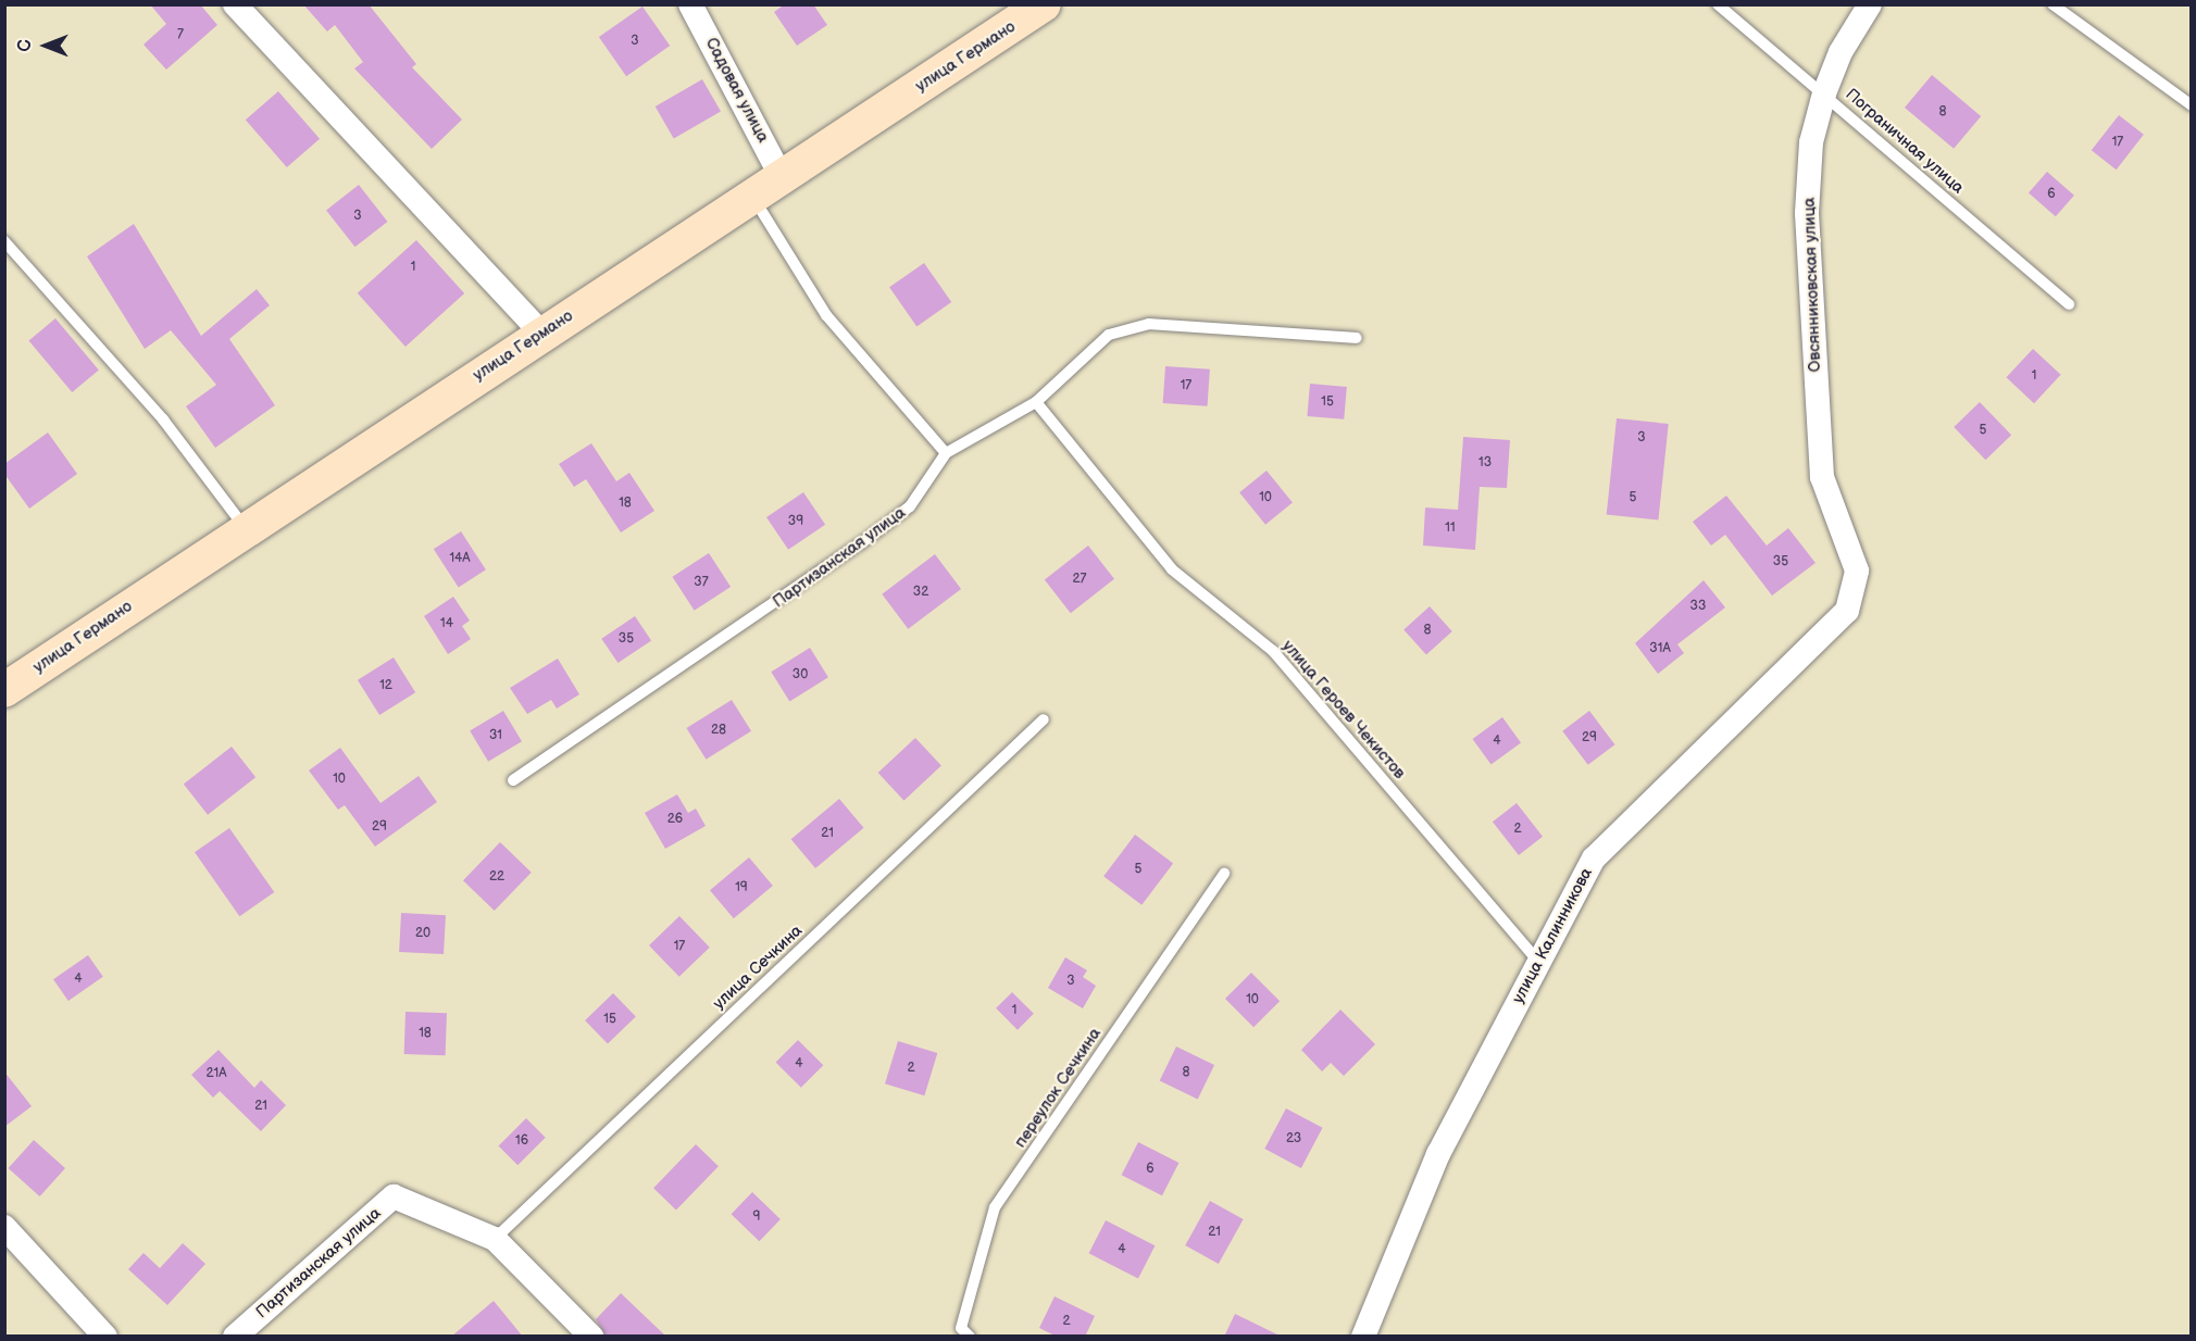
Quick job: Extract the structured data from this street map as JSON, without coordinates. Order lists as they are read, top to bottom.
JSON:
{
  "streets": {
    "main road": ["улица Германо"],
    "street": [
      "Садовая улица",
      "Овсянниковская улица",
      "Партизанская улица",
      "улица Калинникова"
    ],
    "lane": [
      "Пограничная улица",
      "улица Героев Чекистов",
      "улица Сечкина",
      "переулок Сечкина"
    ]
  },
  "crossings": [
    ["улица Германо", "Садовая улица"],
    ["Пограничная улица", "Овсянниковская улица"],
    ["Овсянниковская улица", "улица Калинникова"],
    ["Партизанская улица", "улица Сечкина"],
    ["улица Героев Чекистов", "улица Калинникова"]
  ],
  "house_numbers": [
    "7",
    "3",
    "8",
    "17",
    "6",
    "3",
    "1",
    "1",
    "17",
    "15",
    "5",
    "3",
    "13",
    "10",
    "5",
    "18",
    "39",
    "11",
    "14А",
    "35",
    "27",
    "37",
    "32",
    "33",
    "14",
    "8",
    "35",
    "31А",
    "30",
    "12",
    "28",
    "31",
    "29",
    "4",
    "10",
    "26",
    "29",
    "2",
    "21",
    "5",
    "22",
    "19",
    "20",
    "17",
    "4",
    "3",
    "10",
    "1",
    "15",
    "18",
    "4",
    "2",
    "8",
    "21А",
    "21",
    "23",
    "16",
    "6",
    "9",
    "21",
    "4",
    "2"
  ],
  "north": "left"
}
